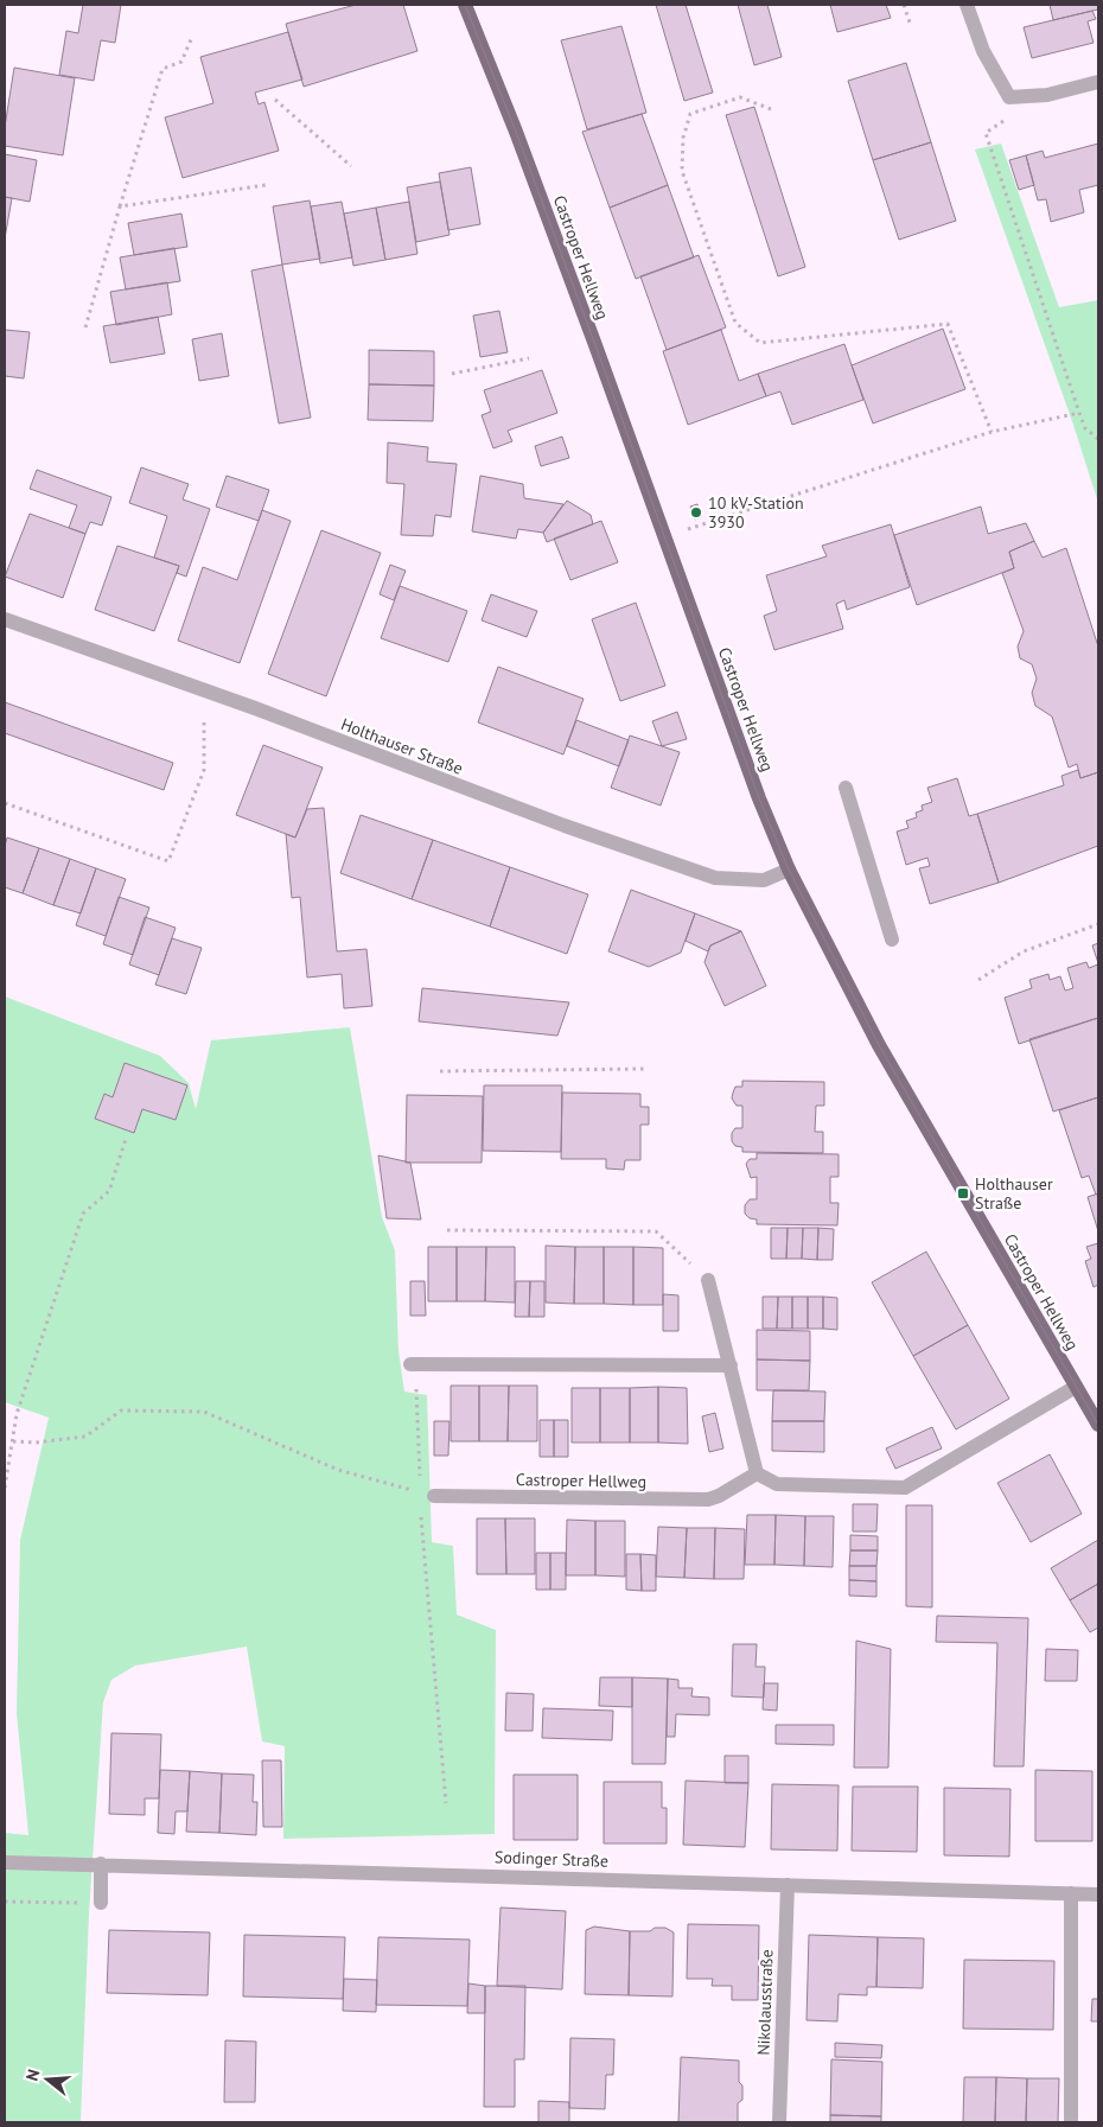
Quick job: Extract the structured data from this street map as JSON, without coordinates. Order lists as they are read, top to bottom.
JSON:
{
  "streets": {
    "main road": ["Castroper Hellweg"],
    "street": ["Holthauser Straße", "Sodinger Straße", "Nikolausstraße"]
  },
  "crossings": [
    ["Castroper Hellweg", "Holthauser Straße"],
    ["Sodinger Straße", "Nikolausstraße"]
  ],
  "places": {
    "other": ["10 kV-Station 3930"],
    "transit": ["Holthauser Straße"]
  },
  "north": "left"
}
